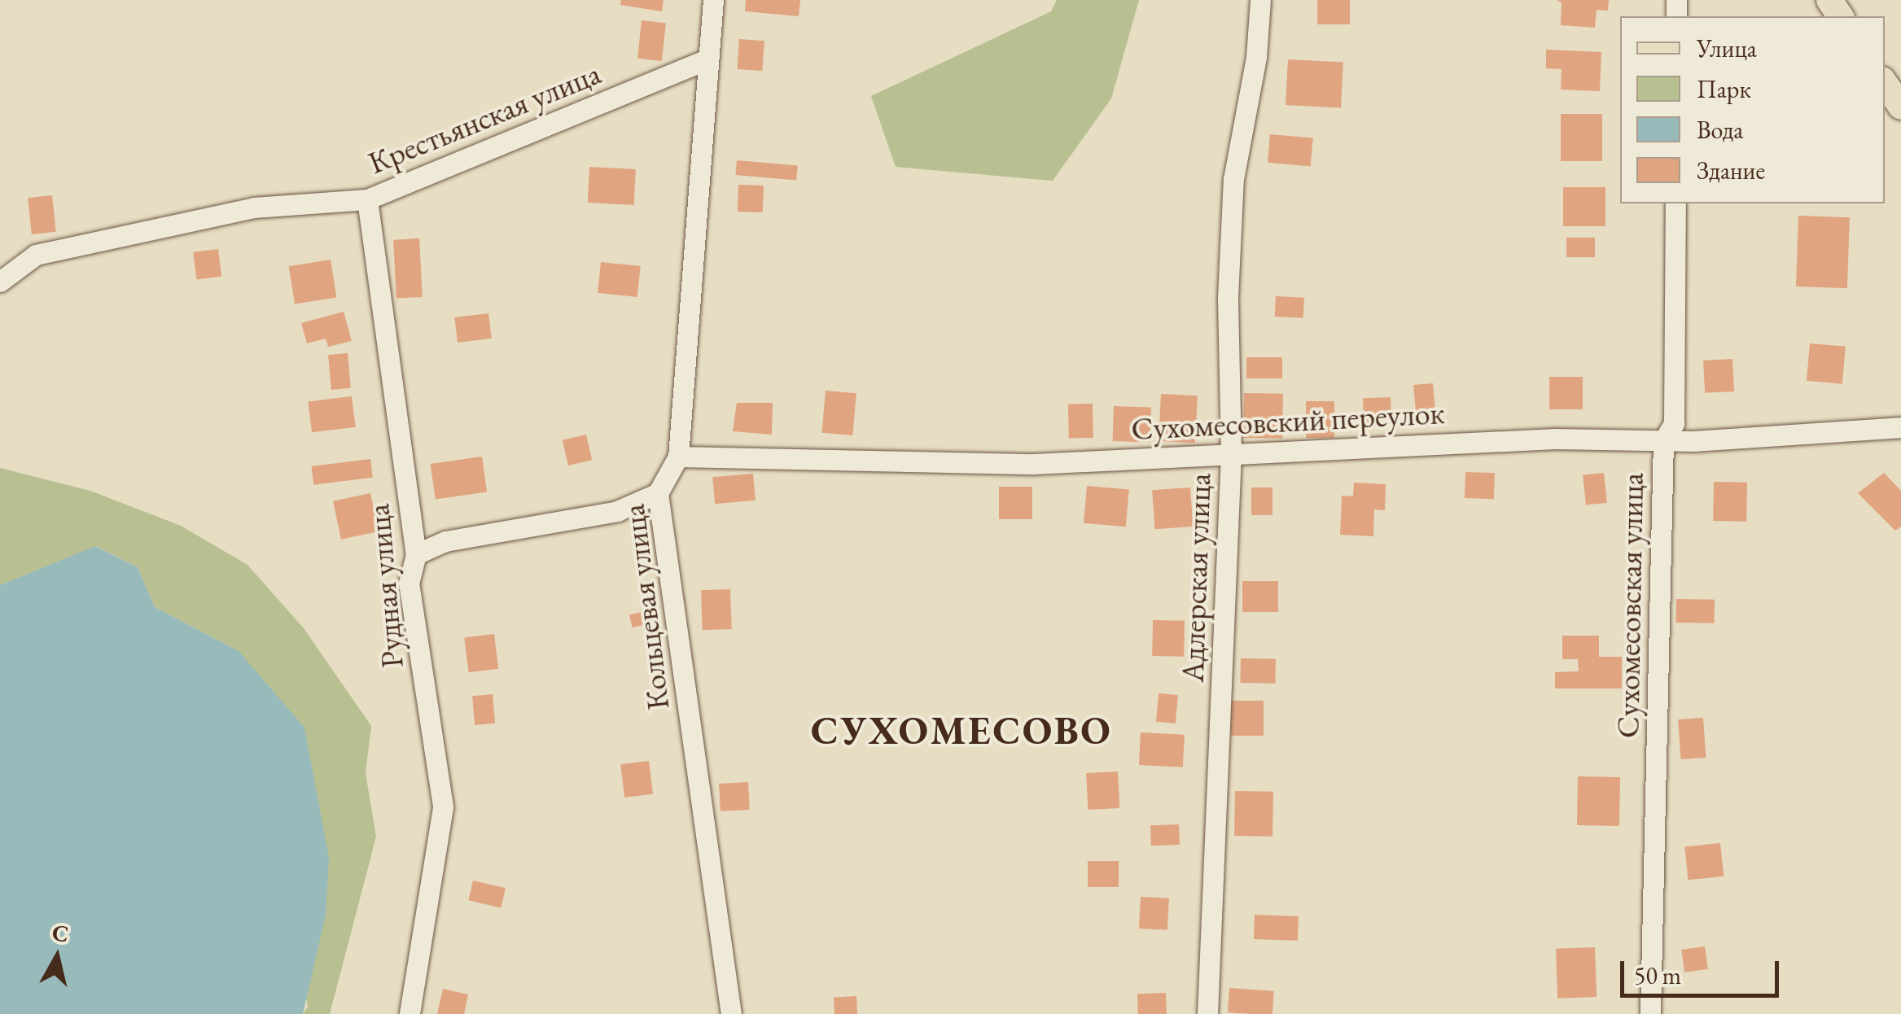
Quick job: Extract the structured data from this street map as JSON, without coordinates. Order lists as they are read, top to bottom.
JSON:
{
  "streets": {
    "street": [
      "Крестьянская улица",
      "Сухомесовский переулок",
      "Адлерская улица",
      "Рудная улица",
      "Сухомесовская улица",
      "Кольцевая улица"
    ]
  },
  "crossings": [
    ["Крестьянская улица", "Рудная улица"],
    ["Крестьянская улица", "Кольцевая улица"],
    ["Сухомесовский переулок", "Адлерская улица"],
    ["Сухомесовский переулок", "Сухомесовская улица"],
    ["Сухомесовский переулок", "Кольцевая улица"]
  ],
  "districts": ["СУХОМЕСОВО"],
  "legend": [
    "Улица",
    "Парк",
    "Вода",
    "Здание"
  ],
  "scale_bar": "50 m",
  "north": "top"
}
